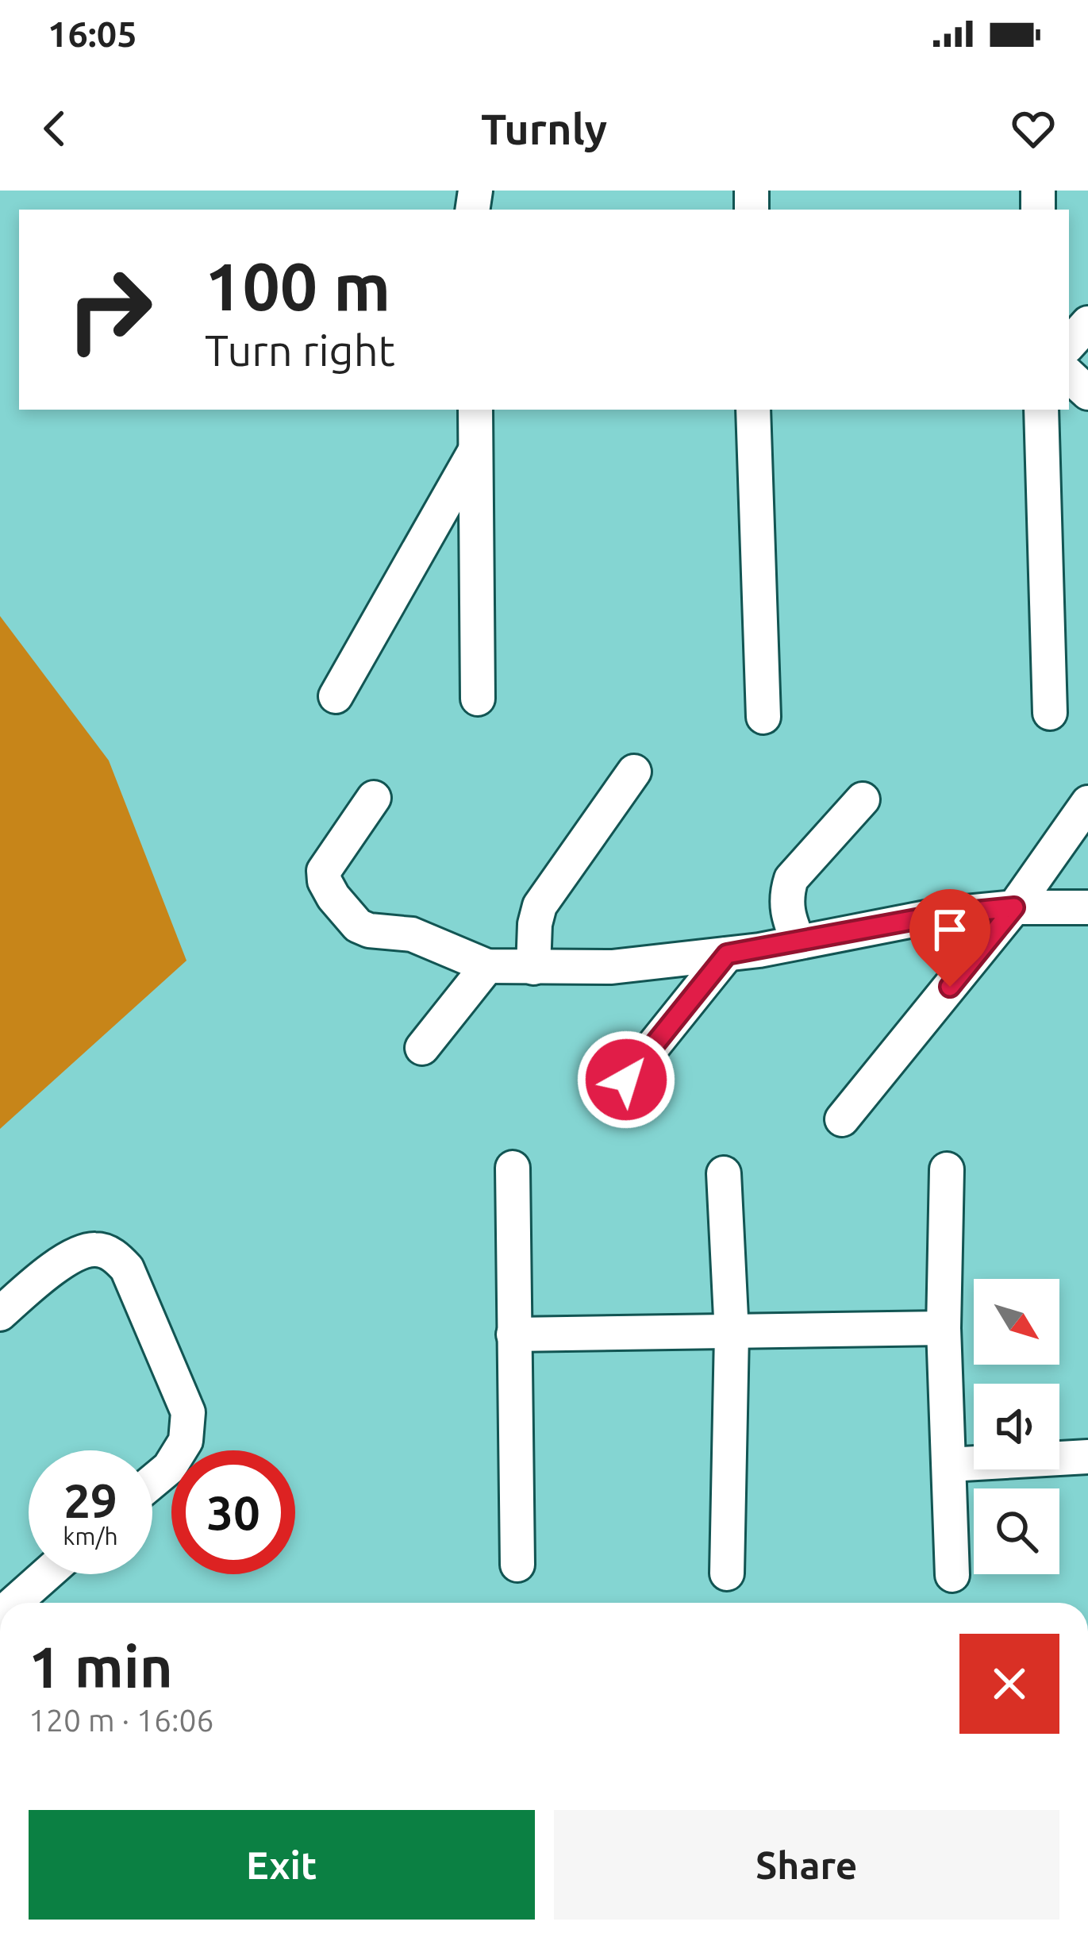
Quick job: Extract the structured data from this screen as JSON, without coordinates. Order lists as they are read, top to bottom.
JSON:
{
  "north": "bottom right",
  "page": {
    "status": "16:05",
    "header": "Turnly",
    "turn": ["100 m", "Turn right"],
    "speed": "29 km/h",
    "limit": "30",
    "heading": ["1 min", "120 m · 16:06"],
    "buttons": ["Exit", "Share"]
  }
}
